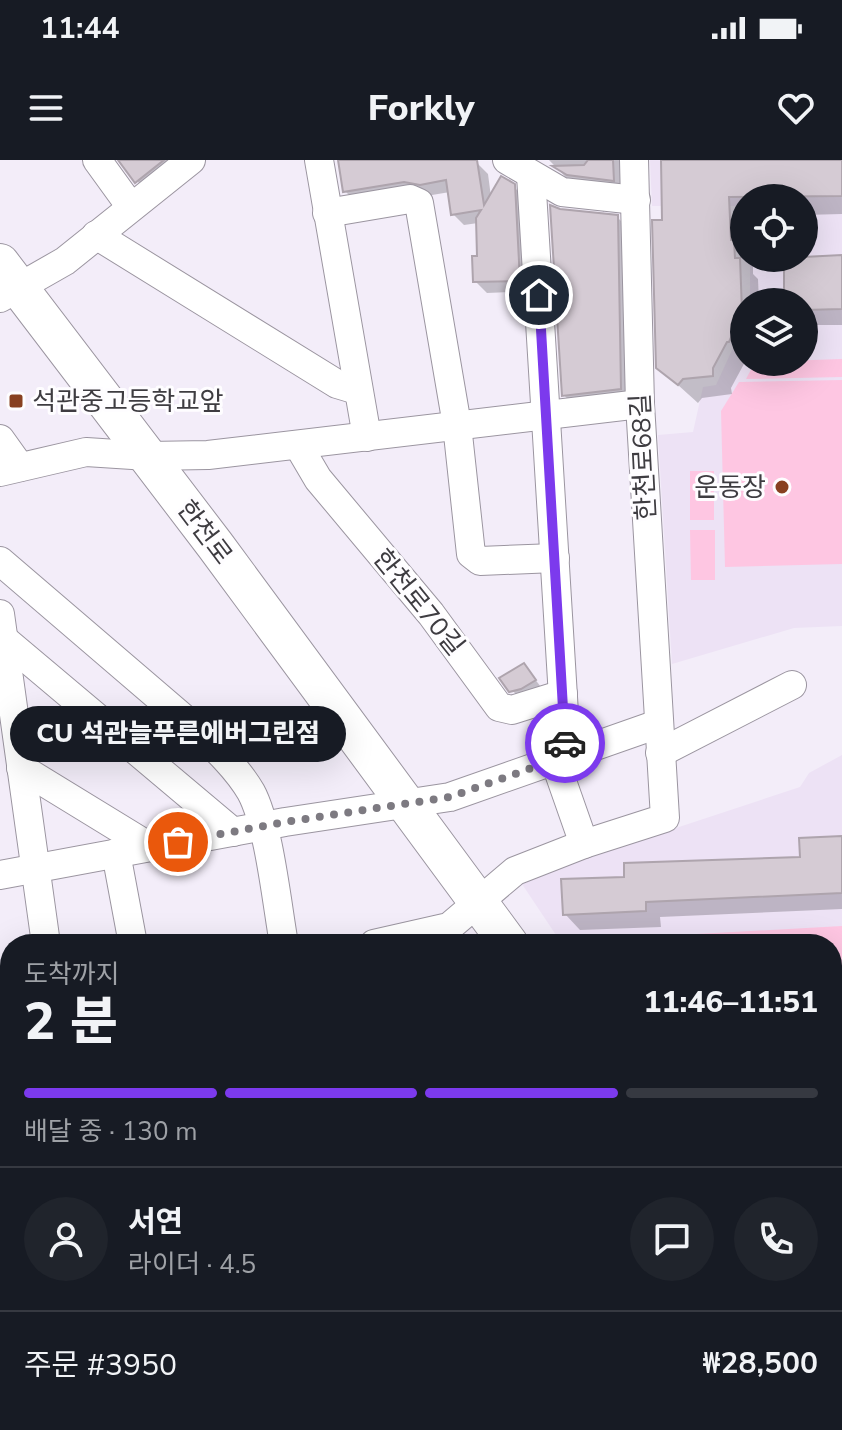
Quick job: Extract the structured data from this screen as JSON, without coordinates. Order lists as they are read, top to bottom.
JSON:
{
  "streets": {
    "main road": ["한천로"],
    "street": ["한천로68길", "한천로70길"]
  },
  "crossings": [
    ["한천로68길", "한천로"]
  ],
  "places": {
    "transit": ["석관중고등학교앞"],
    "other": ["운동장", "CU 석관늘푸른에버그린점"]
  },
  "page": {
    "status": "11:44",
    "header": "Forkly",
    "bubble": "CU 석관늘푸른에버그린점",
    "heading": ["2 분", "도착까지", "11:46–11:51"],
    "panel": [
      "서연",
      "라이더 · 4.5",
      "주문 #3950",
      "₩28,500"
    ],
    "bar": "배달 중 · 130 m"
  }
}
